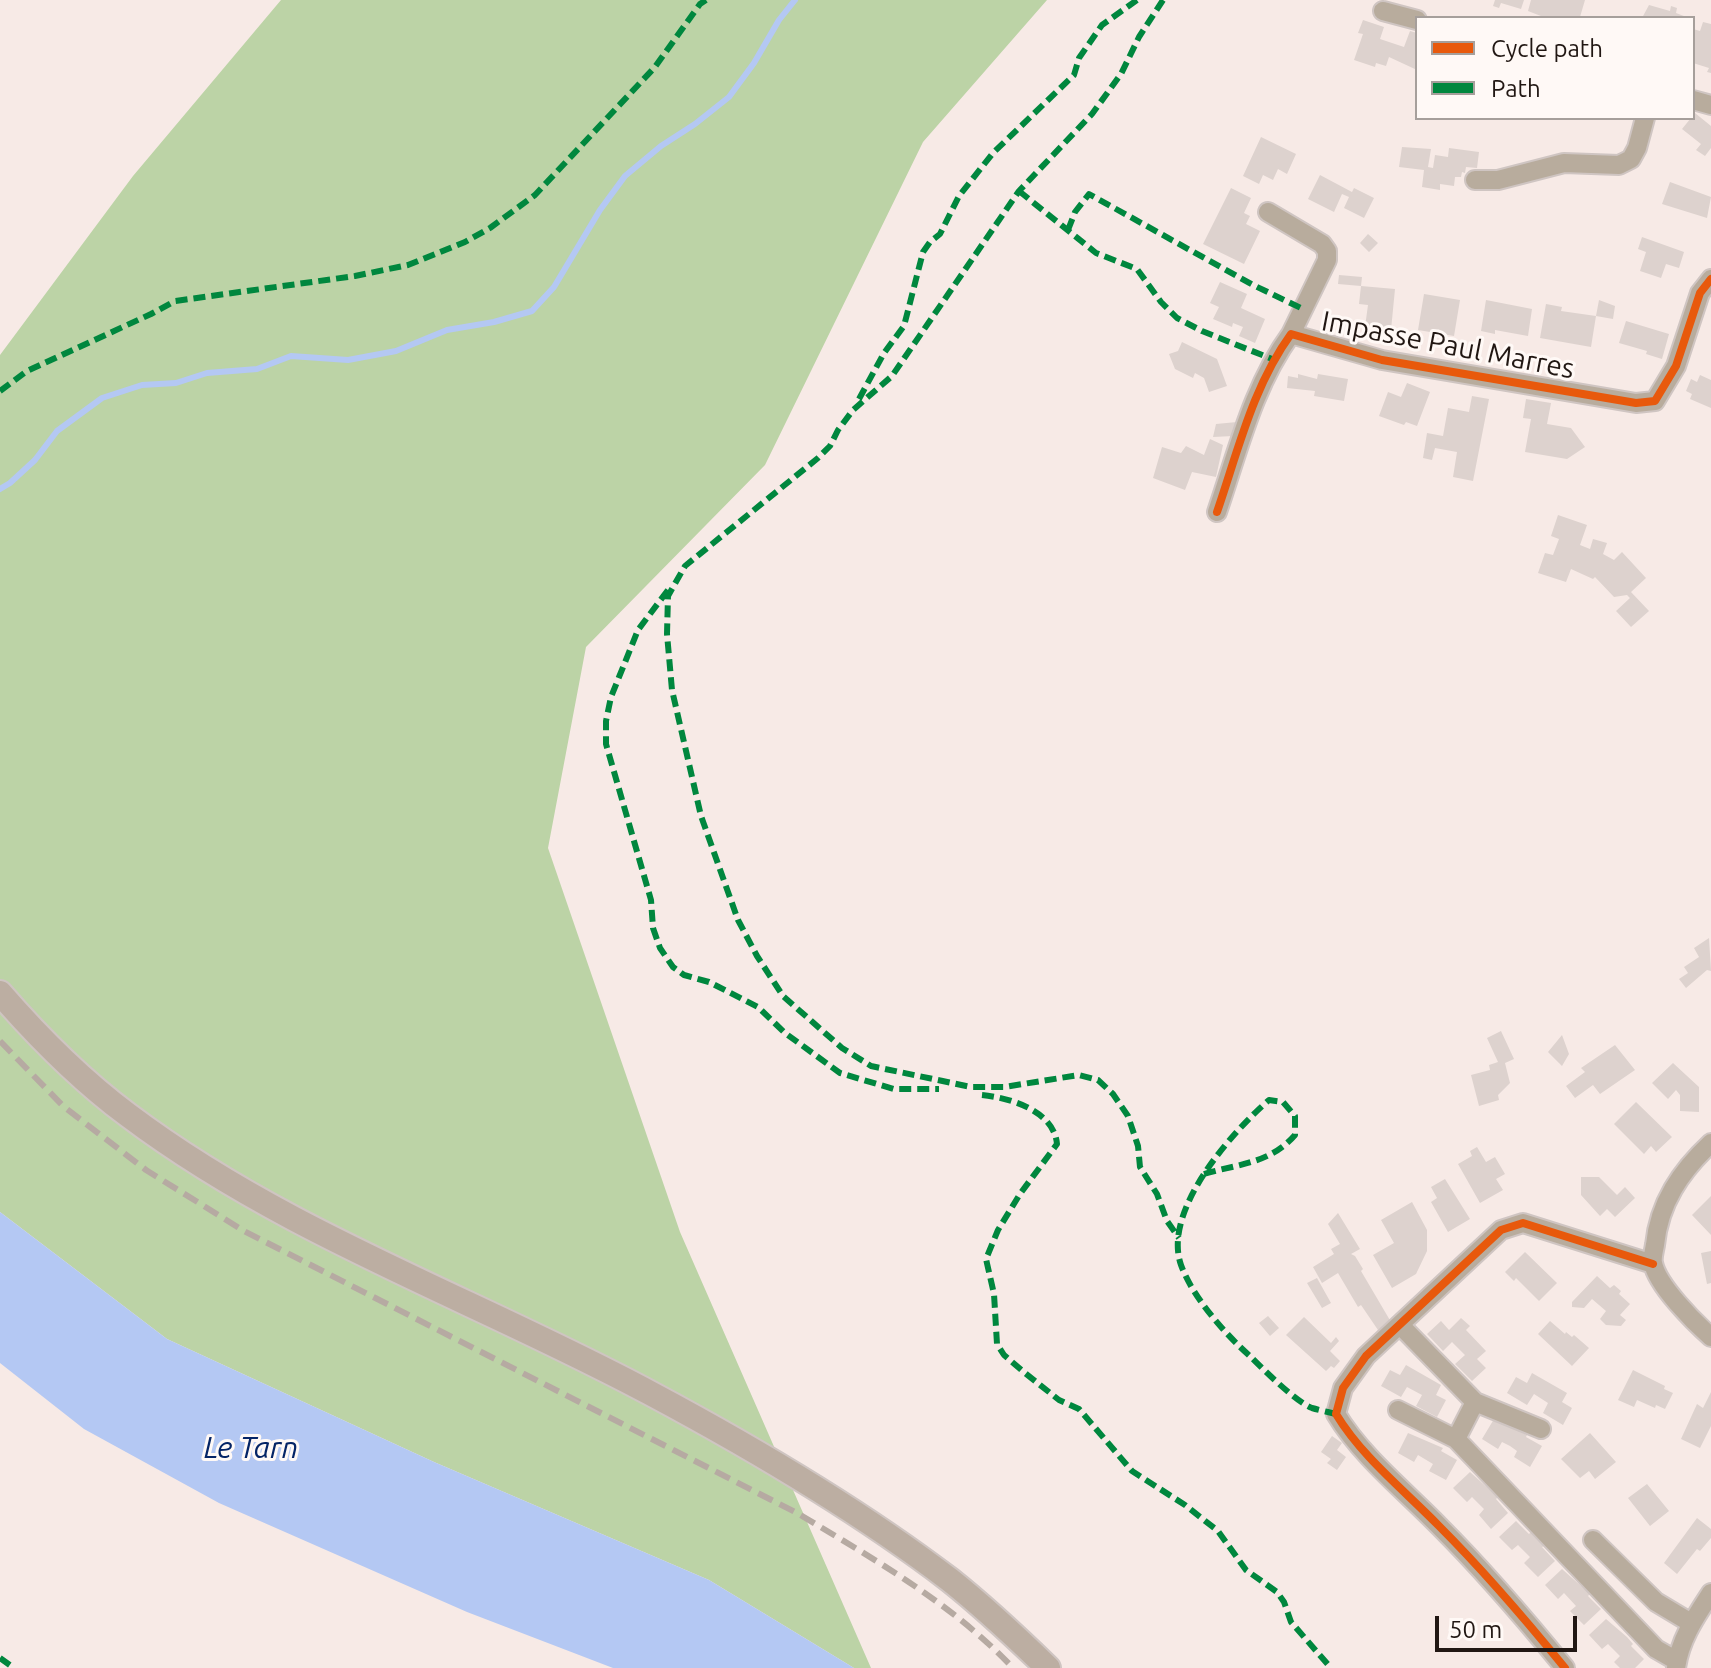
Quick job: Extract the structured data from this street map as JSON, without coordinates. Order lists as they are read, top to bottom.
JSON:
{
  "streets": {
    "street": ["Impasse Paul Marres"]
  },
  "water": ["Le Tarn"],
  "legend": ["Cycle path", "Path"],
  "scale_bar": "50 m"
}
